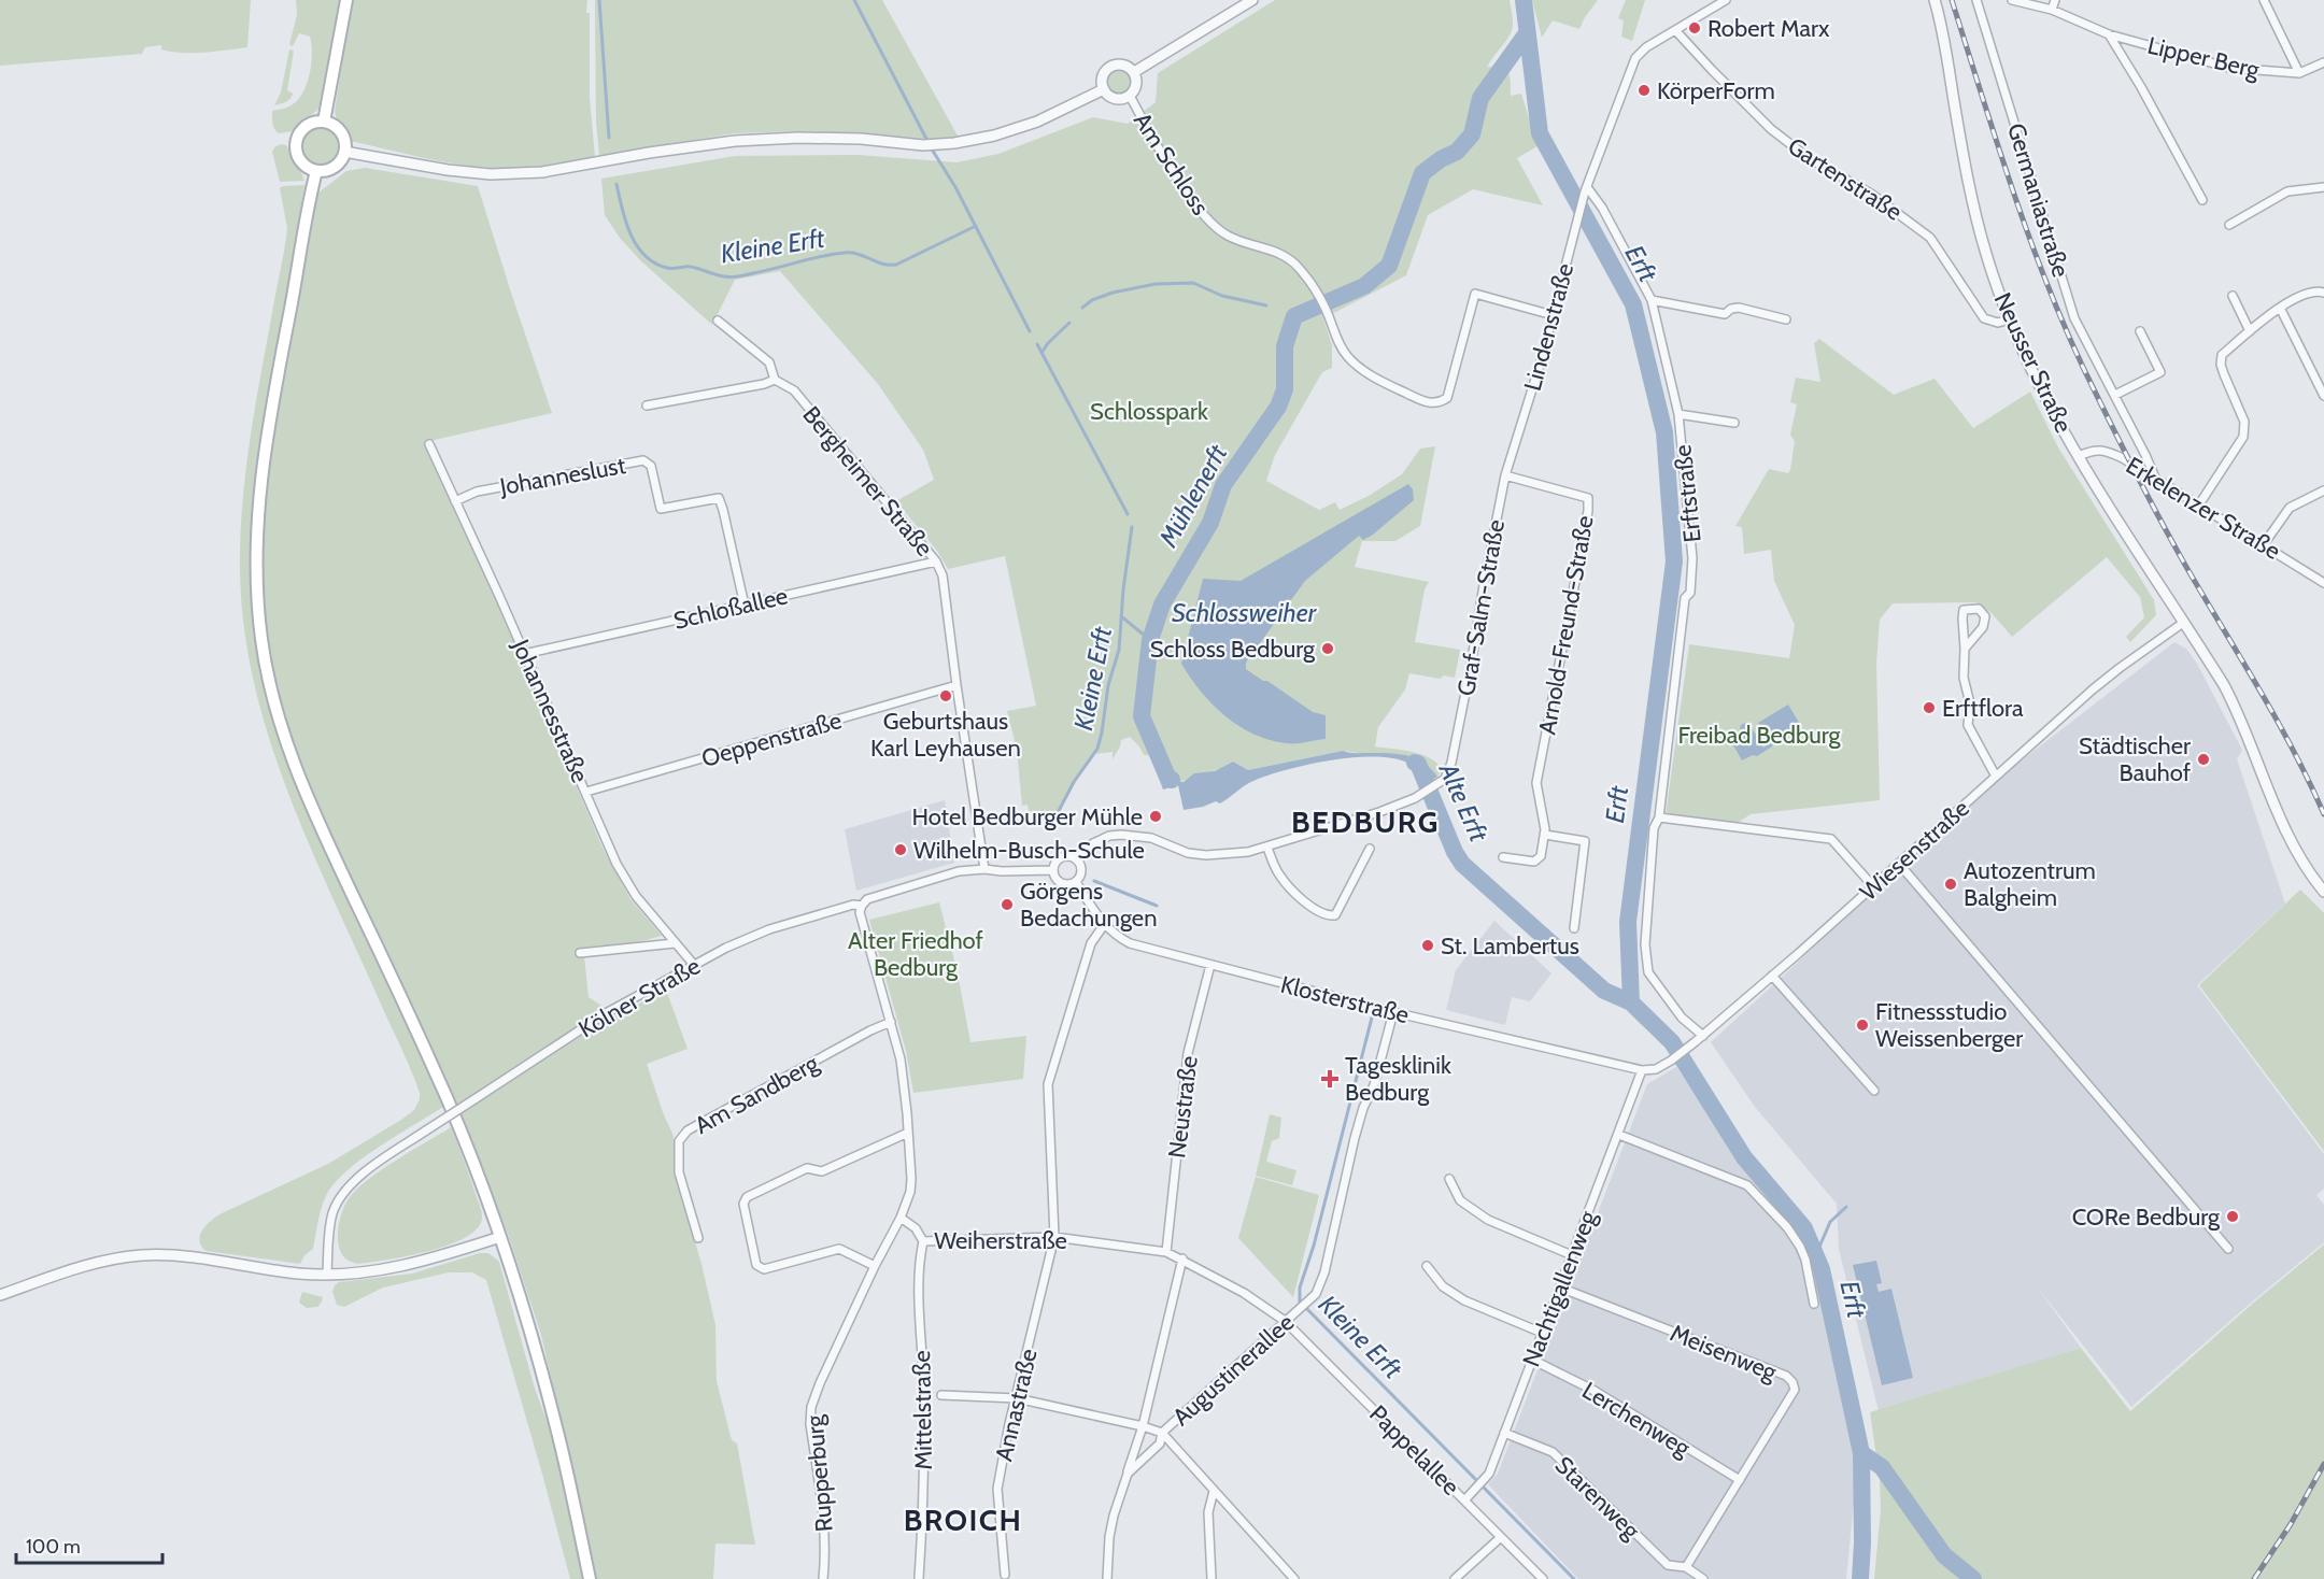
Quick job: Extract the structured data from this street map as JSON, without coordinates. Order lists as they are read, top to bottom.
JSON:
{
  "streets": {
    "street": [
      "Lipper Berg",
      "Am Schloss",
      "Gartenstraße",
      "Germaniastraße",
      "Lindenstraße",
      "Neusser Straße",
      "Johanneslust",
      "Bergheimer Straße",
      "Erftstraße",
      "Erkelenzer Straße",
      "Schloßallee",
      "Graf-Salm-Straße",
      "Arnold-Freund-Straße",
      "Johannesstraße",
      "Oeppenstraße",
      "Wiesenstraße",
      "Kölner Straße",
      "Klosterstraße",
      "Am Sandberg",
      "Neustraße",
      "Weiherstraße",
      "Nachtigallenweg",
      "Meisenweg",
      "Augustinerallee",
      "Annastraße",
      "Mittelstraße",
      "Lerchenweg",
      "Pappelallee",
      "Rupperburg",
      "Starenweg"
    ]
  },
  "crossings": [
    ["Am Schloss", "Lindenstraße"],
    ["Gartenstraße", "Neusser Straße"],
    ["Germaniastraße", "Erkelenzer Straße"],
    ["Lindenstraße", "Erftstraße"],
    ["Lindenstraße", "Graf-Salm-Straße"],
    ["Neusser Straße", "Erkelenzer Straße"],
    ["Neusser Straße", "Wiesenstraße"],
    ["Johanneslust", "Schloßallee"],
    ["Johanneslust", "Johannesstraße"],
    ["Bergheimer Straße", "Schloßallee"],
    ["Bergheimer Straße", "Oeppenstraße"],
    ["Bergheimer Straße", "Kölner Straße"],
    ["Erftstraße", "Wiesenstraße"],
    ["Schloßallee", "Johannesstraße"],
    ["Graf-Salm-Straße", "Arnold-Freund-Straße"],
    ["Johannesstraße", "Oeppenstraße"],
    ["Johannesstraße", "Kölner Straße"],
    ["Wiesenstraße", "Klosterstraße"],
    ["Wiesenstraße", "Nachtigallenweg"],
    ["Kölner Straße", "Klosterstraße"],
    ["Kölner Straße", "Rupperburg"],
    ["Klosterstraße", "Neustraße"],
    ["Klosterstraße", "Nachtigallenweg"],
    ["Klosterstraße", "Augustinerallee"],
    ["Klosterstraße", "Annastraße"],
    ["Am Sandberg", "Rupperburg"],
    ["Neustraße", "Weiherstraße"],
    ["Weiherstraße", "Augustinerallee"],
    ["Weiherstraße", "Annastraße"],
    ["Weiherstraße", "Mittelstraße"],
    ["Weiherstraße", "Pappelallee"],
    ["Weiherstraße", "Rupperburg"],
    ["Nachtigallenweg", "Meisenweg"],
    ["Nachtigallenweg", "Lerchenweg"],
    ["Nachtigallenweg", "Pappelallee"],
    ["Nachtigallenweg", "Starenweg"],
    ["Meisenweg", "Lerchenweg"],
    ["Meisenweg", "Starenweg"],
    ["Augustinerallee", "Pappelallee"]
  ],
  "districts": ["BEDBURG", "BROICH"],
  "water": [
    "Kleine Erft",
    "Erft",
    "Mühlenerft",
    "Schlossweiher",
    "Alte Erft"
  ],
  "parks": ["Schlosspark", "Freibad Bedburg", "Alter Friedhof Bedburg"],
  "places": {
    "other": [
      "Robert Marx",
      "KörperForm",
      "Schloss Bedburg",
      "Geburtshaus Karl Leyhausen",
      "Erftflora",
      "Städtischer Bauhof",
      "Hotel Bedburger Mühle",
      "Wilhelm-Busch-Schule",
      "Autozentrum Balgheim",
      "Görgens Bedachungen",
      "St. Lambertus",
      "Fitnessstudio Weissenberger",
      "CORe Bedburg"
    ],
    "health": ["Tagesklinik Bedburg"]
  },
  "scale_bar": "100 m"
}
